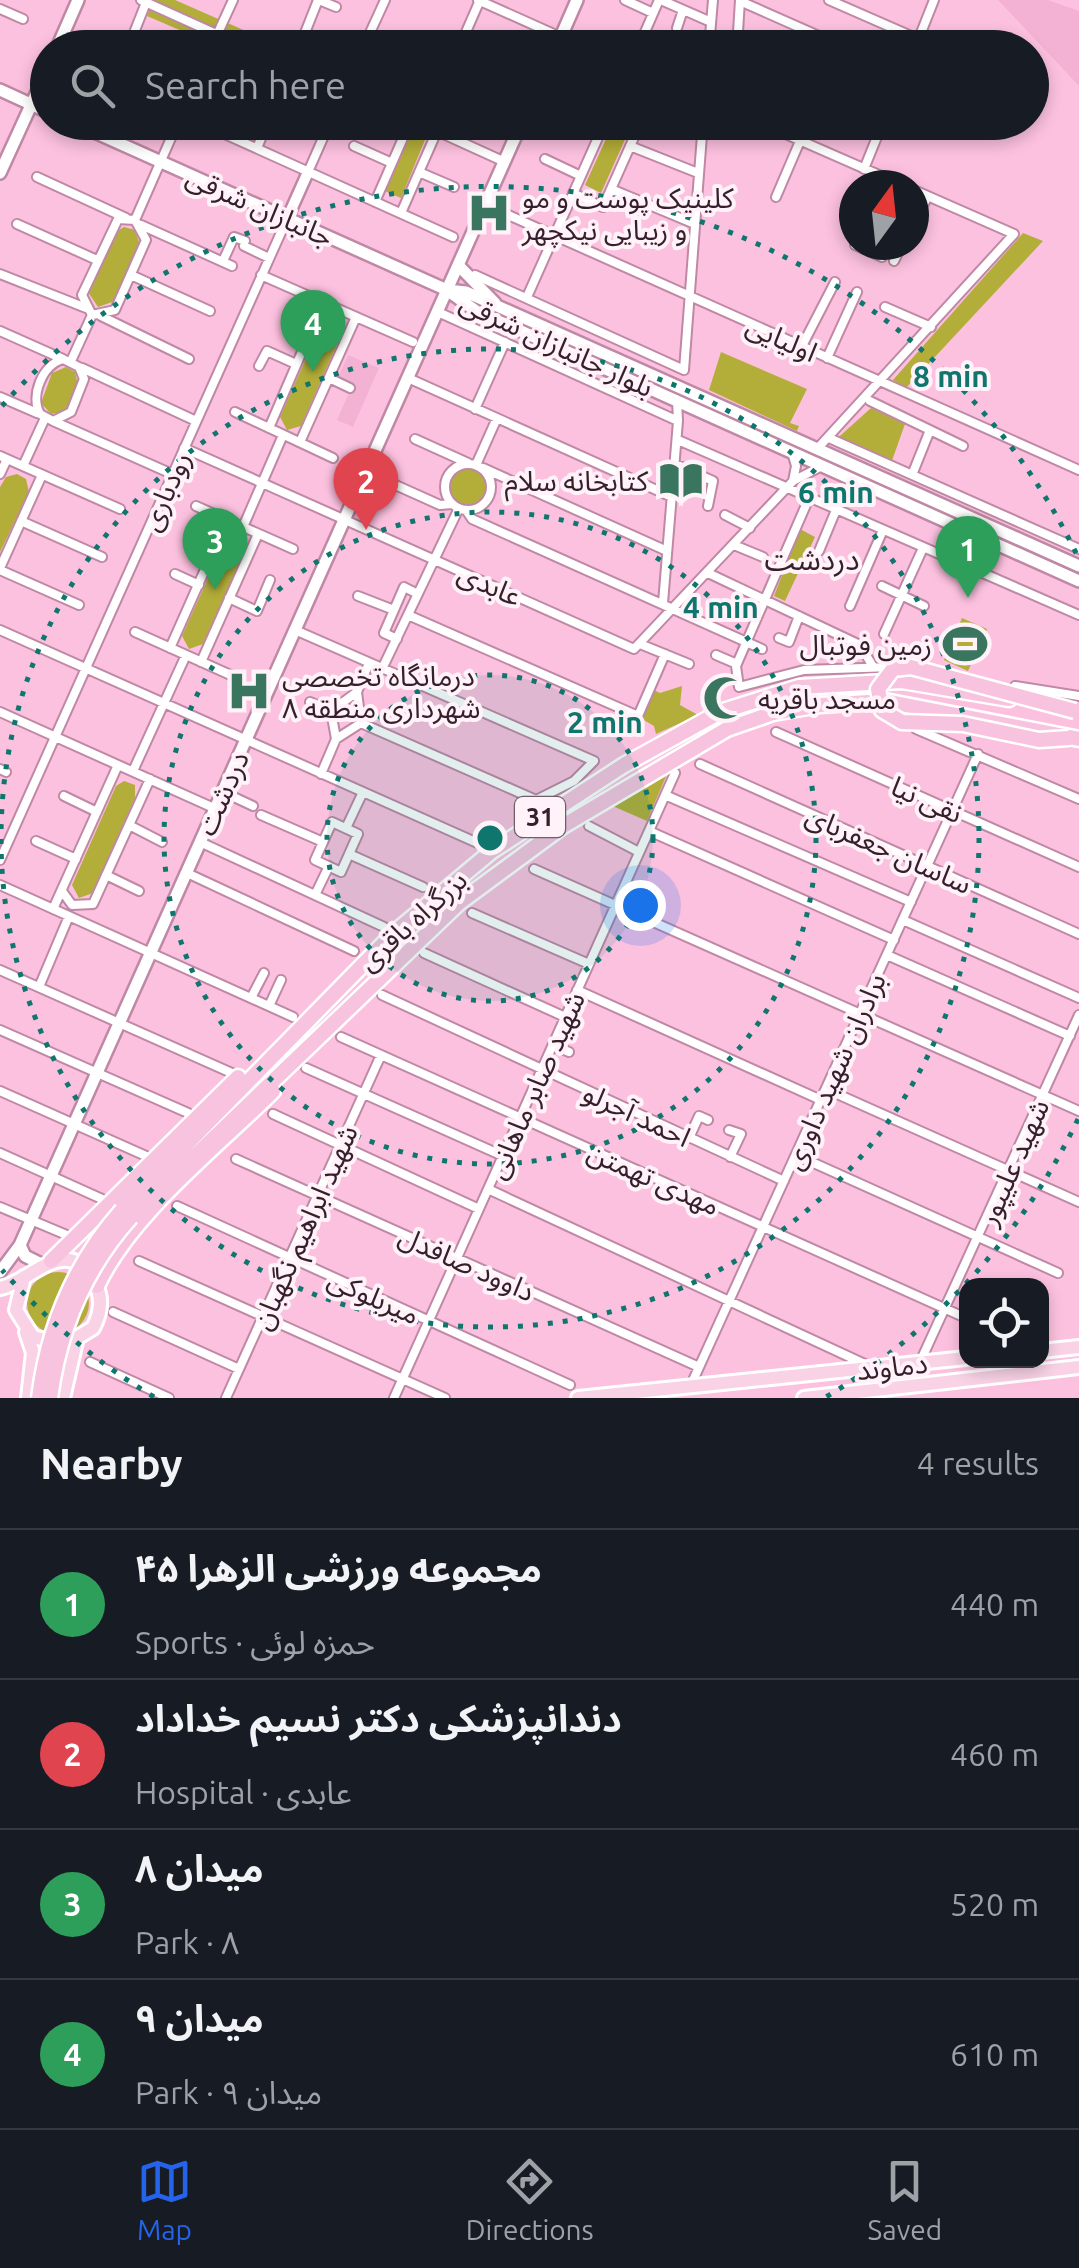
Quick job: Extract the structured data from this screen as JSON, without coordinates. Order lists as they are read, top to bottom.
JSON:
{
  "streets": {
    "highway": ["31", "بزرگراه باقری"],
    "main road": [
      "جانبازان شرقی",
      "بلوار جانبازان شرقی",
      "دردشت",
      "دماوند"
    ],
    "street": [
      "اولیایی",
      "رودباری",
      "عابدی",
      "نقی نیا",
      "ساسان جعفربای",
      "برادران شهید داوری",
      "شهید صابر ماهانی",
      "احمد آجرلو",
      "شهید علیپور",
      "مهدی تهمتن",
      "شهید ابراهیم نگهبان",
      "داوود صافدل",
      "میربلوکی"
    ]
  },
  "crossings": [
    ["جانبازان شرقی", "بلوار جانبازان شرقی"],
    ["جانبازان شرقی", "رودباری"],
    ["جانبازان شرقی", "دردشت"],
    ["اولیایی", "دردشت"],
    ["بلوار جانبازان شرقی", "دردشت"],
    ["رودباری", "عابدی"],
    ["عابدی", "دردشت"],
    ["نقی نیا", "برادران شهید داوری"],
    ["ساسان جعفربای", "برادران شهید داوری"],
    ["برادران شهید داوری", "احمد آجرلو"],
    ["برادران شهید داوری", "مهدی تهمتن"],
    ["برادران شهید داوری", "داوود صافدل"],
    ["برادران شهید داوری", "دماوند"],
    ["شهید صابر ماهانی", "احمد آجرلو"],
    ["شهید صابر ماهانی", "مهدی تهمتن"],
    ["شهید صابر ماهانی", "داوود صافدل"],
    ["شهید صابر ماهانی", "میربلوکی"],
    ["شهید علیپور", "مهدی تهمتن"],
    ["شهید علیپور", "دماوند"],
    ["مهدی تهمتن", "شهید ابراهیم نگهبان"],
    ["شهید ابراهیم نگهبان", "داوود صافدل"],
    ["شهید ابراهیم نگهبان", "میربلوکی"]
  ],
  "districts": ["دردشت"],
  "places": {
    "hospital": ["کلینیک پوست و مو و زیبایی نیکچهر", "درمانگاه تخصصی شهرداری منطقه ۸"],
    "library": ["کتابخانه سلام"],
    "sports": ["زمین فوتبال"],
    "mosque": ["مسجد باقریه"]
  },
  "north": "top",
  "page": {
    "search": "Search here",
    "pins": [
      "4",
      "2",
      "3",
      "1"
    ],
    "heading": ["Nearby", "4 results"],
    "list": [
      {
        "mark": "1",
        "name": "مجموعه ورزشی الزهرا ۴۵",
        "note": "Sports · حمزه لوئی",
        "value": "440 m"
      },
      {
        "mark": "2",
        "name": "دندانپزشکی دکتر نسیم خداداد",
        "note": "Hospital · عابدی",
        "value": "460 m"
      },
      {
        "mark": "3",
        "name": "میدان ۸",
        "note": "Park · ۸",
        "value": "520 m"
      },
      {
        "mark": "4",
        "name": "میدان ۹",
        "note": "Park · میدان ۹",
        "value": "610 m"
      }
    ],
    "nav": ["Map", "Directions", "Saved"]
  },
  "rings": [
    "8 min",
    "6 min",
    "4 min",
    "2 min"
  ]
}
